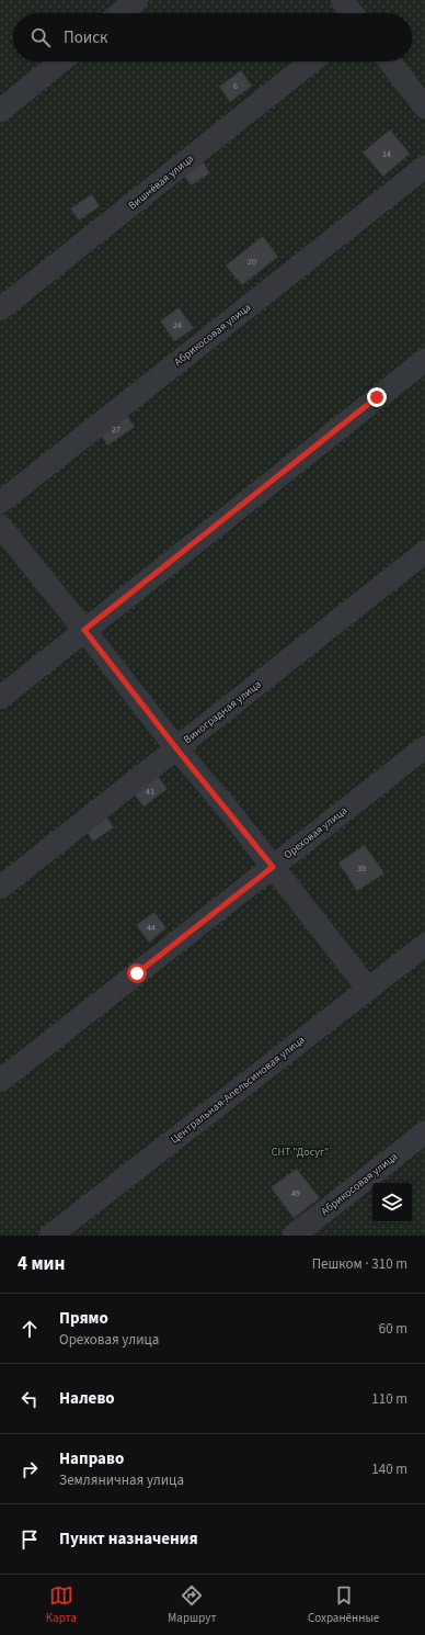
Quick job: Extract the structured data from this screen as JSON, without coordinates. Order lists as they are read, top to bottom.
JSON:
{
  "streets": {
    "lane": [
      "Вишнёвая улица",
      "Абрикосовая улица",
      "Виноградная улица",
      "Ореховая улица",
      "Центральная-Апельсиновая улица"
    ]
  },
  "parks": ["СНТ \"Досуг\""],
  "house_numbers": [
    "6",
    "14",
    "20",
    "24",
    "27",
    "41",
    "39",
    "44",
    "49"
  ],
  "page": {
    "search": "Поиск",
    "heading": ["4 мин", "Пешком · 310 m"],
    "list": [
      ["Прямо", "Ореховая улица", "60 m"],
      ["Налево", "110 m"],
      ["Направо", "Земляничная улица", "140 m"],
      "Пункт назначения"
    ],
    "nav": ["Карта", "Маршрут", "Сохранённые"]
  }
}
